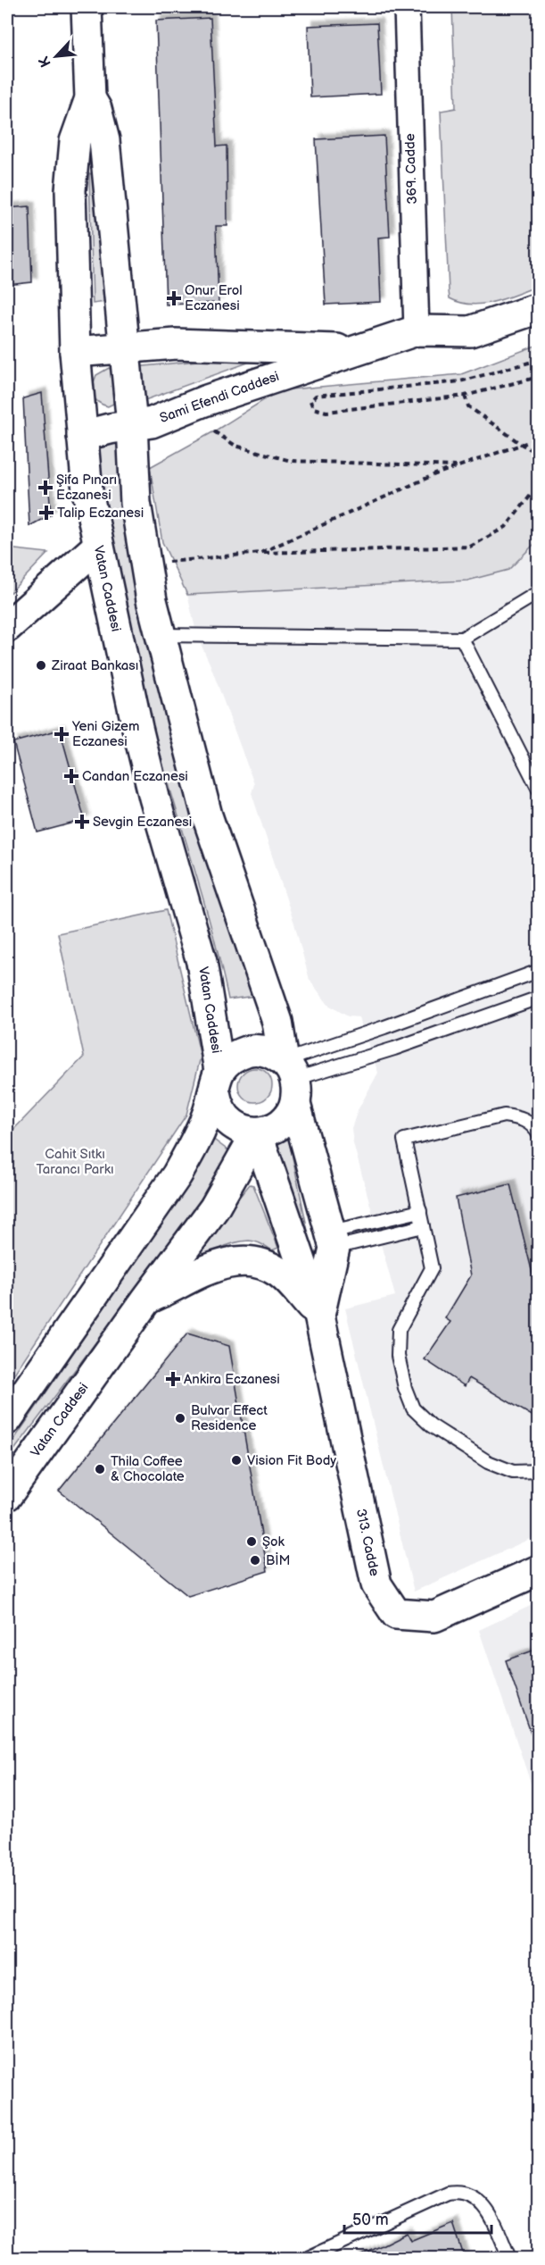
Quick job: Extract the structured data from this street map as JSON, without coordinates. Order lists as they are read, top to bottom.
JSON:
{
  "streets": {
    "main road": ["Sami Efendi Caddesi", "Vatan Caddesi", "313. Cadde"],
    "street": ["369. Cadde"]
  },
  "crossings": [
    ["369. Cadde", "Sami Efendi Caddesi"],
    ["Sami Efendi Caddesi", "Vatan Caddesi"],
    ["Vatan Caddesi", "313. Cadde"]
  ],
  "parks": ["Cahit Sıtkı Tarancı Parkı"],
  "places": {
    "health": [
      "Onur Erol Eczanesi",
      "Şifa Pınarı Eczanesi",
      "Talip Eczanesi",
      "Yeni Gizem Eczanesi",
      "Candan Eczanesi",
      "Sevgin Eczanesi",
      "Ankira Eczanesi"
    ],
    "other": [
      "Ziraat Bankası",
      "Bulvar Effect Residence",
      "Vision Fit Body",
      "Thila Coffee & Chocolate",
      "Şok",
      "BİM"
    ]
  },
  "scale_bar": "50 m",
  "north": "bottom left"
}
